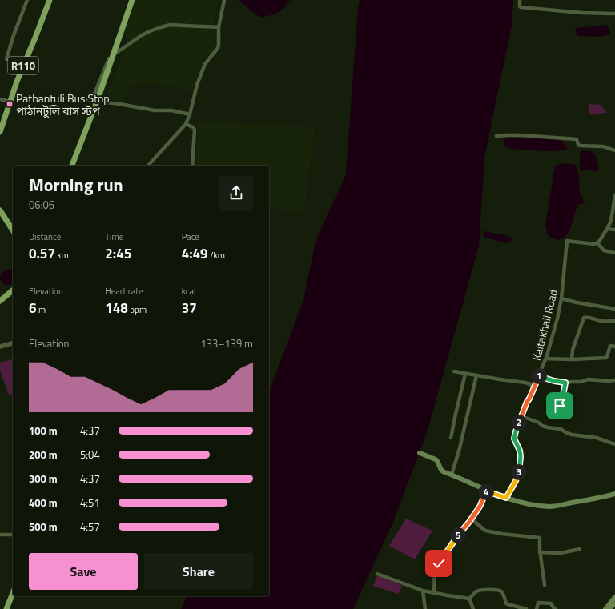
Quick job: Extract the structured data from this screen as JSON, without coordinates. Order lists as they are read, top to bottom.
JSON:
{
  "streets": {
    "main road": ["R110"],
    "street": ["Kaitakhali Road"]
  },
  "places": {
    "transit": ["Pathantuli Bus Stop পাঠানটুলি বাস স্টপ"]
  },
  "page": {
    "heading": ["Morning run", "06:06"],
    "stats": [
      ["Distance", "0.57 km"],
      ["Time", "2:45"],
      ["Pace", "4:49 /km"],
      ["Elevation", "6 m"],
      ["Heart rate", "148 bpm"],
      ["kcal", "37"]
    ],
    "chart": ["Elevation", "133–139 m"],
    "pins": [
      "1",
      "2",
      "3",
      "4",
      "5"
    ],
    "list": [
      {
        "name": "100 m",
        "note": "4:37"
      },
      {
        "name": "200 m",
        "note": "5:04"
      },
      {
        "name": "300 m",
        "note": "4:37"
      },
      {
        "name": "400 m",
        "note": "4:51"
      },
      {
        "name": "500 m",
        "note": "4:57"
      }
    ],
    "buttons": ["Save", "Share"]
  }
}
